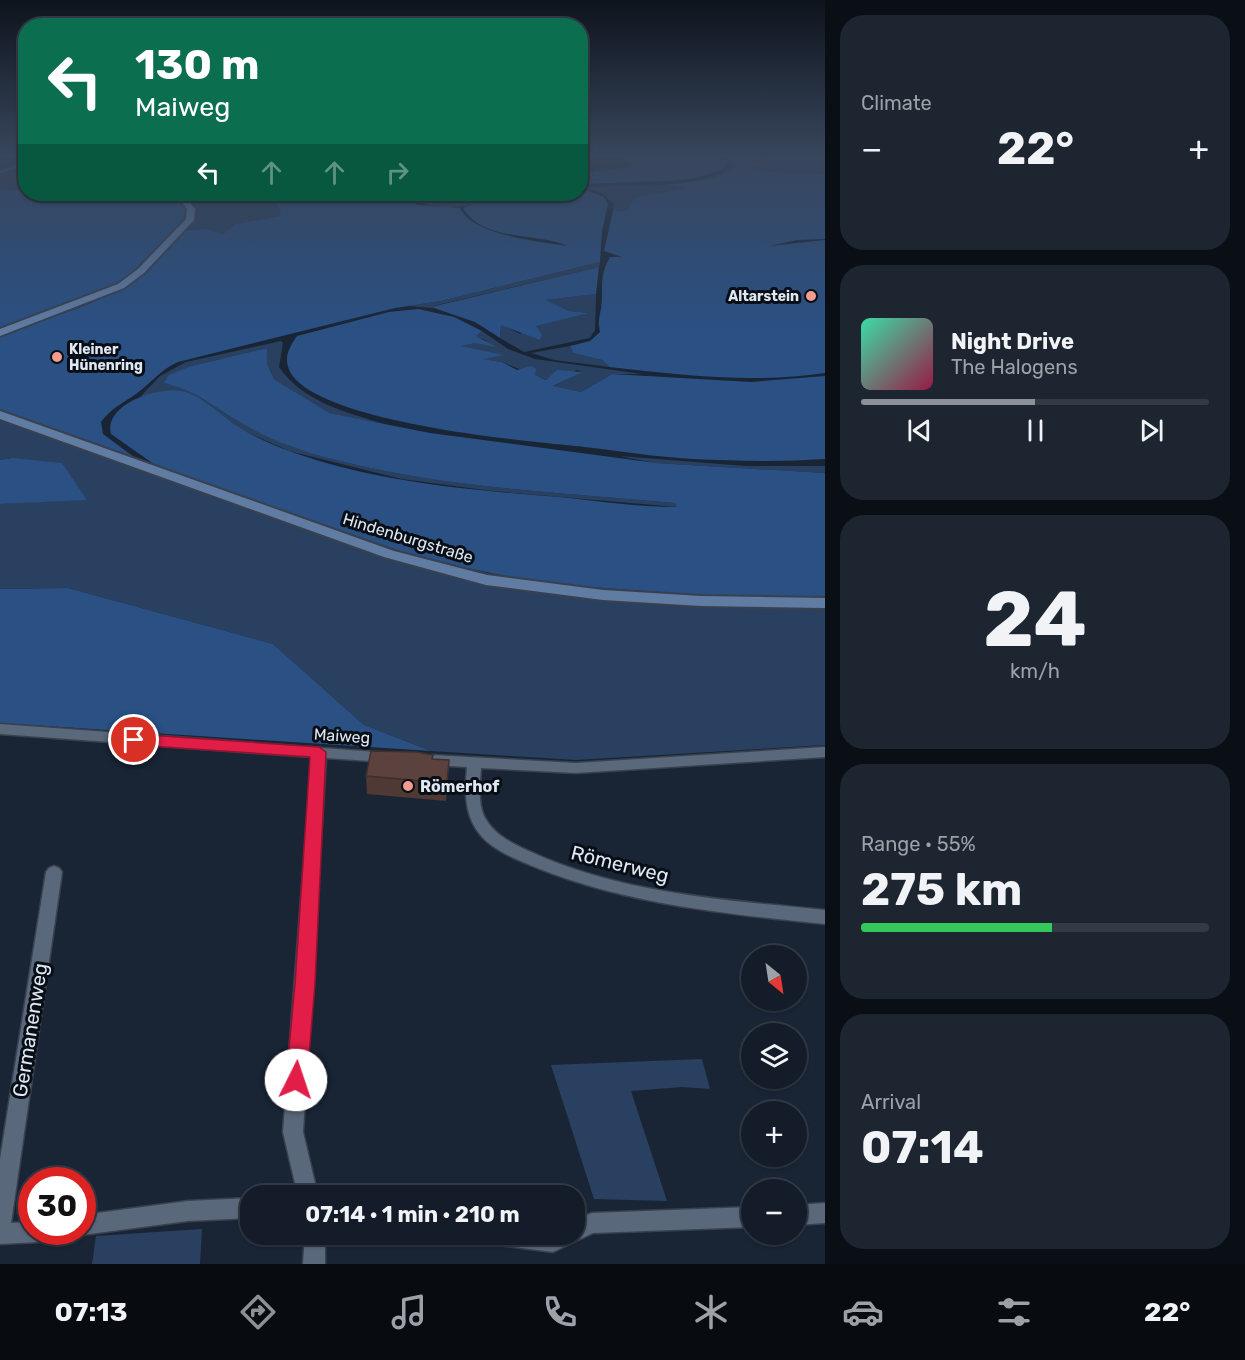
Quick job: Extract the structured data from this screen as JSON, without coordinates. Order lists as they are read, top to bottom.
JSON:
{
  "streets": {
    "main road": ["Hindenburgstraße"],
    "street": ["Maiweg", "Römerweg", "Germanenweg"]
  },
  "crossings": [
    ["Maiweg", "Römerweg"]
  ],
  "places": ["Altarstein", "Kleiner Hünenring", "Römerhof"],
  "north": "bottom right",
  "page": {
    "tile": [
      "Climate",
      ["24", "km/h"],
      ["Range · 55%", "275 km"],
      ["Arrival", "07:14"]
    ],
    "turn": ["130 m", "Maiweg"],
    "heat": ["−", "22°", "+"],
    "song": ["Night Drive", "The Halogens"],
    "map_buttons": ["+", "−"],
    "limit": "30",
    "trip": "07:14 · 1 min · 210 m",
    "tabs": ["07:13", "22°"]
  }
}
